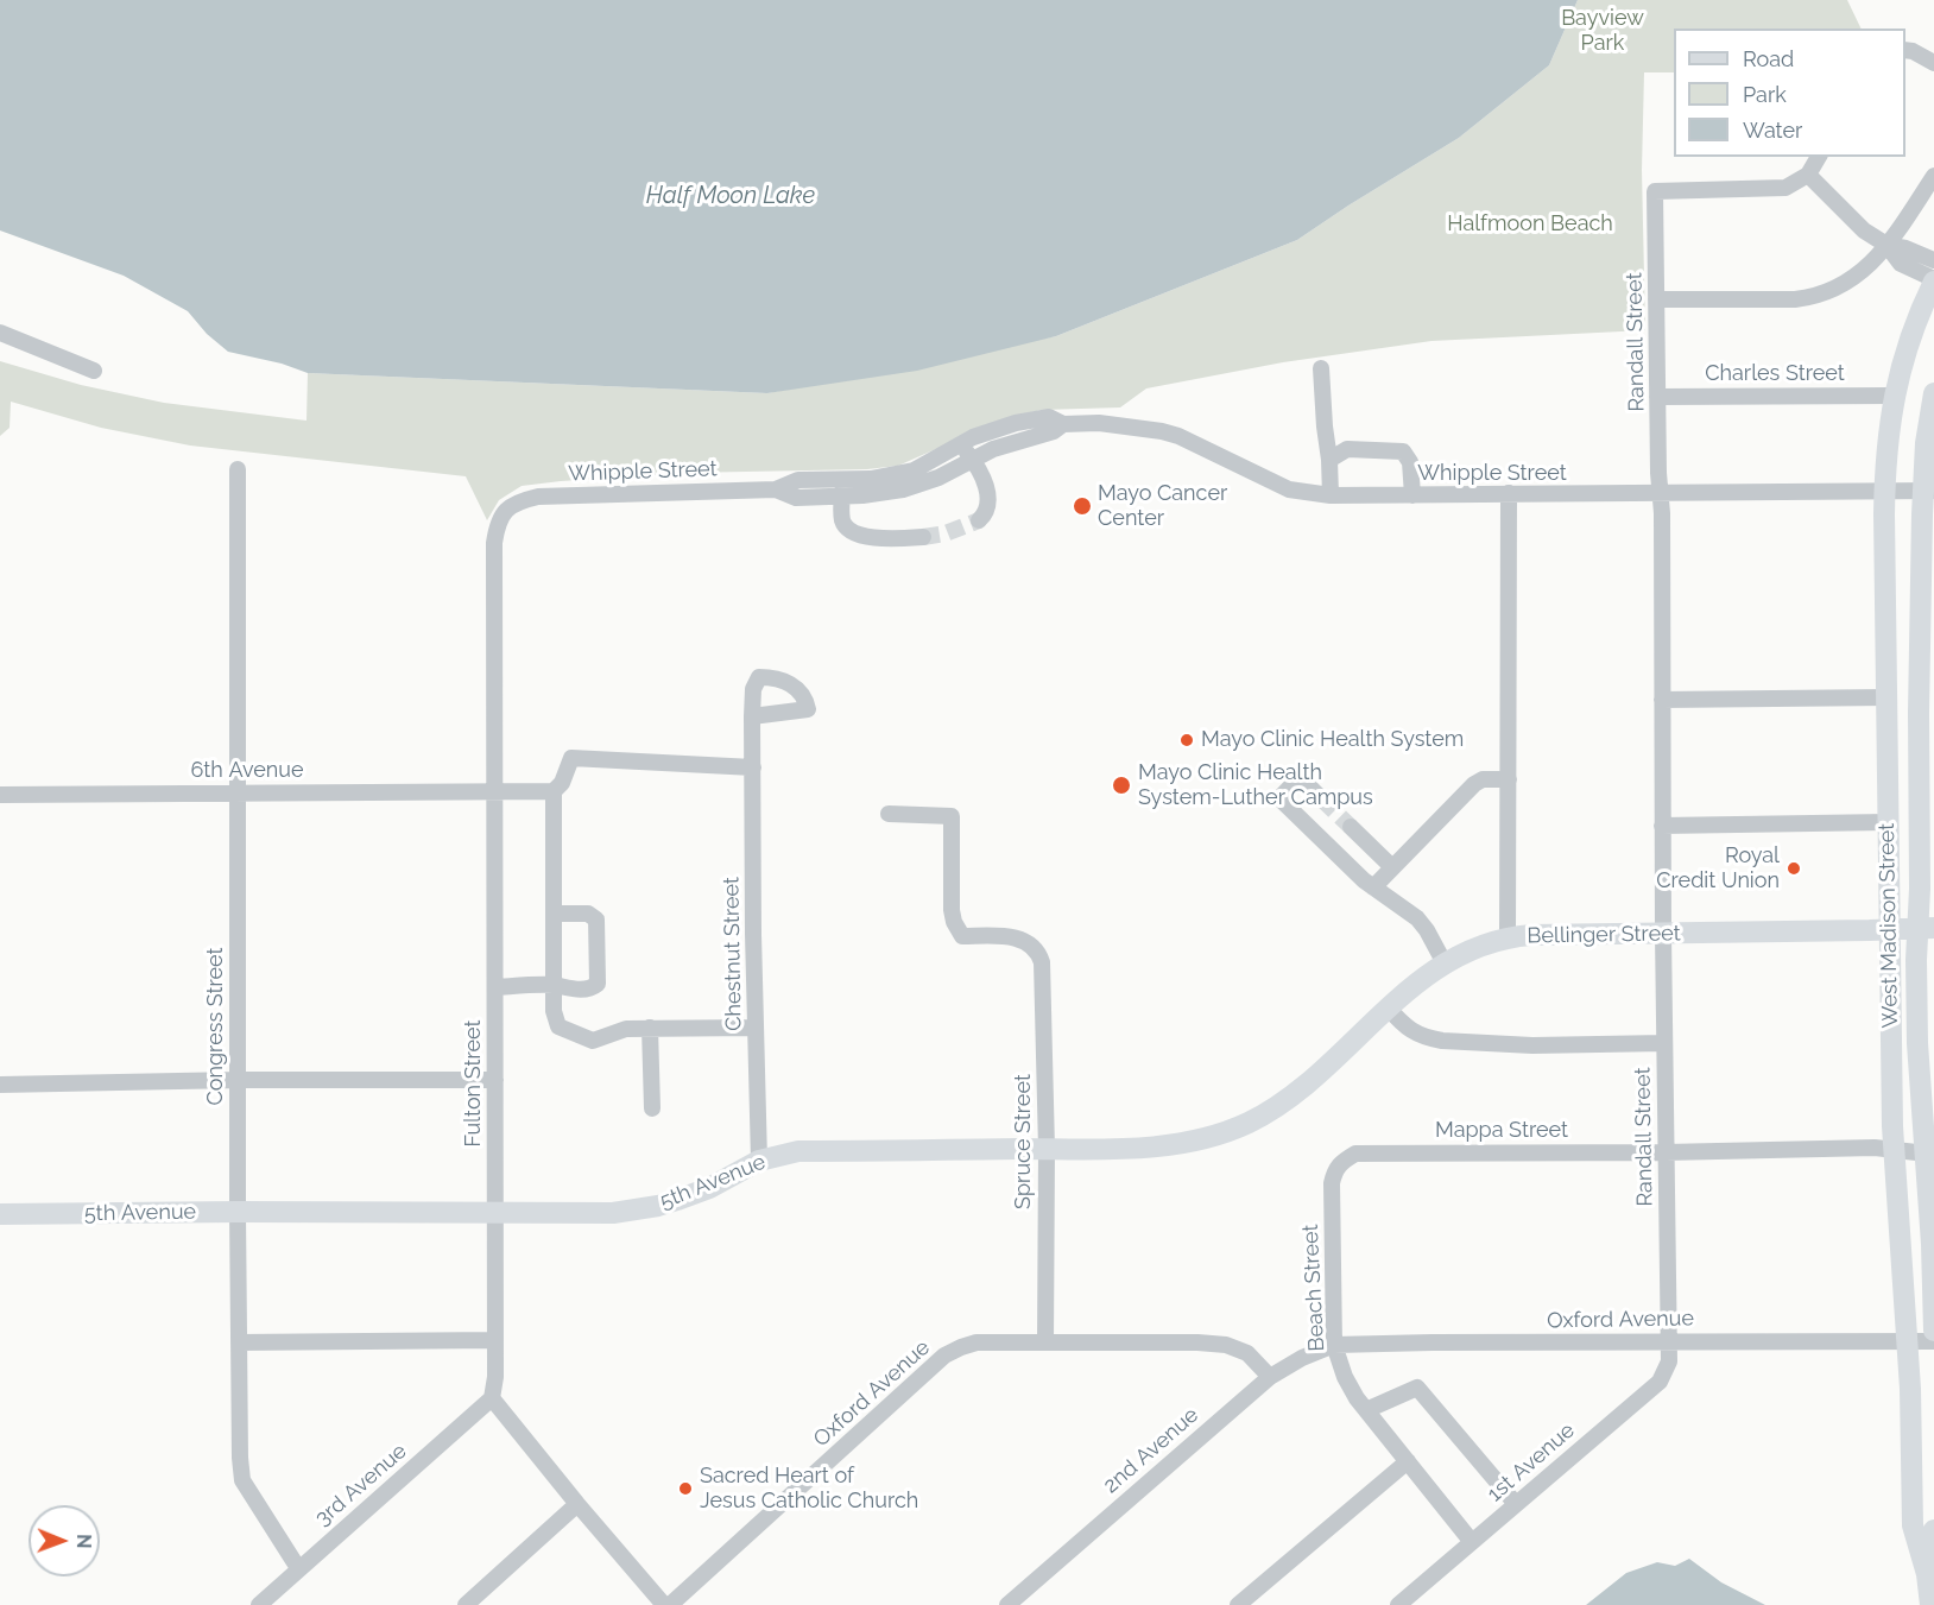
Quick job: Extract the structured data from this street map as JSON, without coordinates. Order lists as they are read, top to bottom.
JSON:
{
  "streets": {
    "main road": ["West Madison Street", "Bellinger Street", "5th Avenue"],
    "street": [
      "Randall Street",
      "Charles Street",
      "Whipple Street",
      "6th Avenue",
      "Chestnut Street",
      "Congress Street",
      "Fulton Street",
      "Mappa Street",
      "Spruce Street",
      "Beach Street",
      "Oxford Avenue",
      "2nd Avenue",
      "1st Avenue",
      "3rd Avenue"
    ]
  },
  "crossings": [
    ["Randall Street", "Charles Street"],
    ["Randall Street", "Whipple Street"],
    ["Randall Street", "Bellinger Street"],
    ["Randall Street", "Mappa Street"],
    ["Randall Street", "Oxford Avenue"],
    ["Randall Street", "1st Avenue"],
    ["Charles Street", "West Madison Street"],
    ["Whipple Street", "West Madison Street"],
    ["Whipple Street", "Fulton Street"],
    ["6th Avenue", "Congress Street"],
    ["6th Avenue", "Fulton Street"],
    ["West Madison Street", "Bellinger Street"],
    ["West Madison Street", "Mappa Street"],
    ["West Madison Street", "Oxford Avenue"],
    ["Bellinger Street", "5th Avenue"],
    ["Chestnut Street", "5th Avenue"],
    ["Congress Street", "5th Avenue"],
    ["Congress Street", "3rd Avenue"],
    ["Fulton Street", "5th Avenue"],
    ["Fulton Street", "3rd Avenue"],
    ["Mappa Street", "Beach Street"],
    ["Spruce Street", "5th Avenue"],
    ["Spruce Street", "Oxford Avenue"],
    ["Beach Street", "Oxford Avenue"],
    ["Beach Street", "2nd Avenue"],
    ["Beach Street", "1st Avenue"],
    ["Oxford Avenue", "2nd Avenue"],
    ["Oxford Avenue", "1st Avenue"]
  ],
  "water": ["Half Moon Lake"],
  "parks": ["Bayview Park", "Halfmoon Beach"],
  "places": [
    "Mayo Cancer Center",
    "Mayo Clinic Health System",
    "Mayo Clinic Health System-Luther Campus",
    "Royal Credit Union",
    "Sacred Heart of Jesus Catholic Church"
  ],
  "legend": ["Road", "Park", "Water"],
  "north": "right"
}
